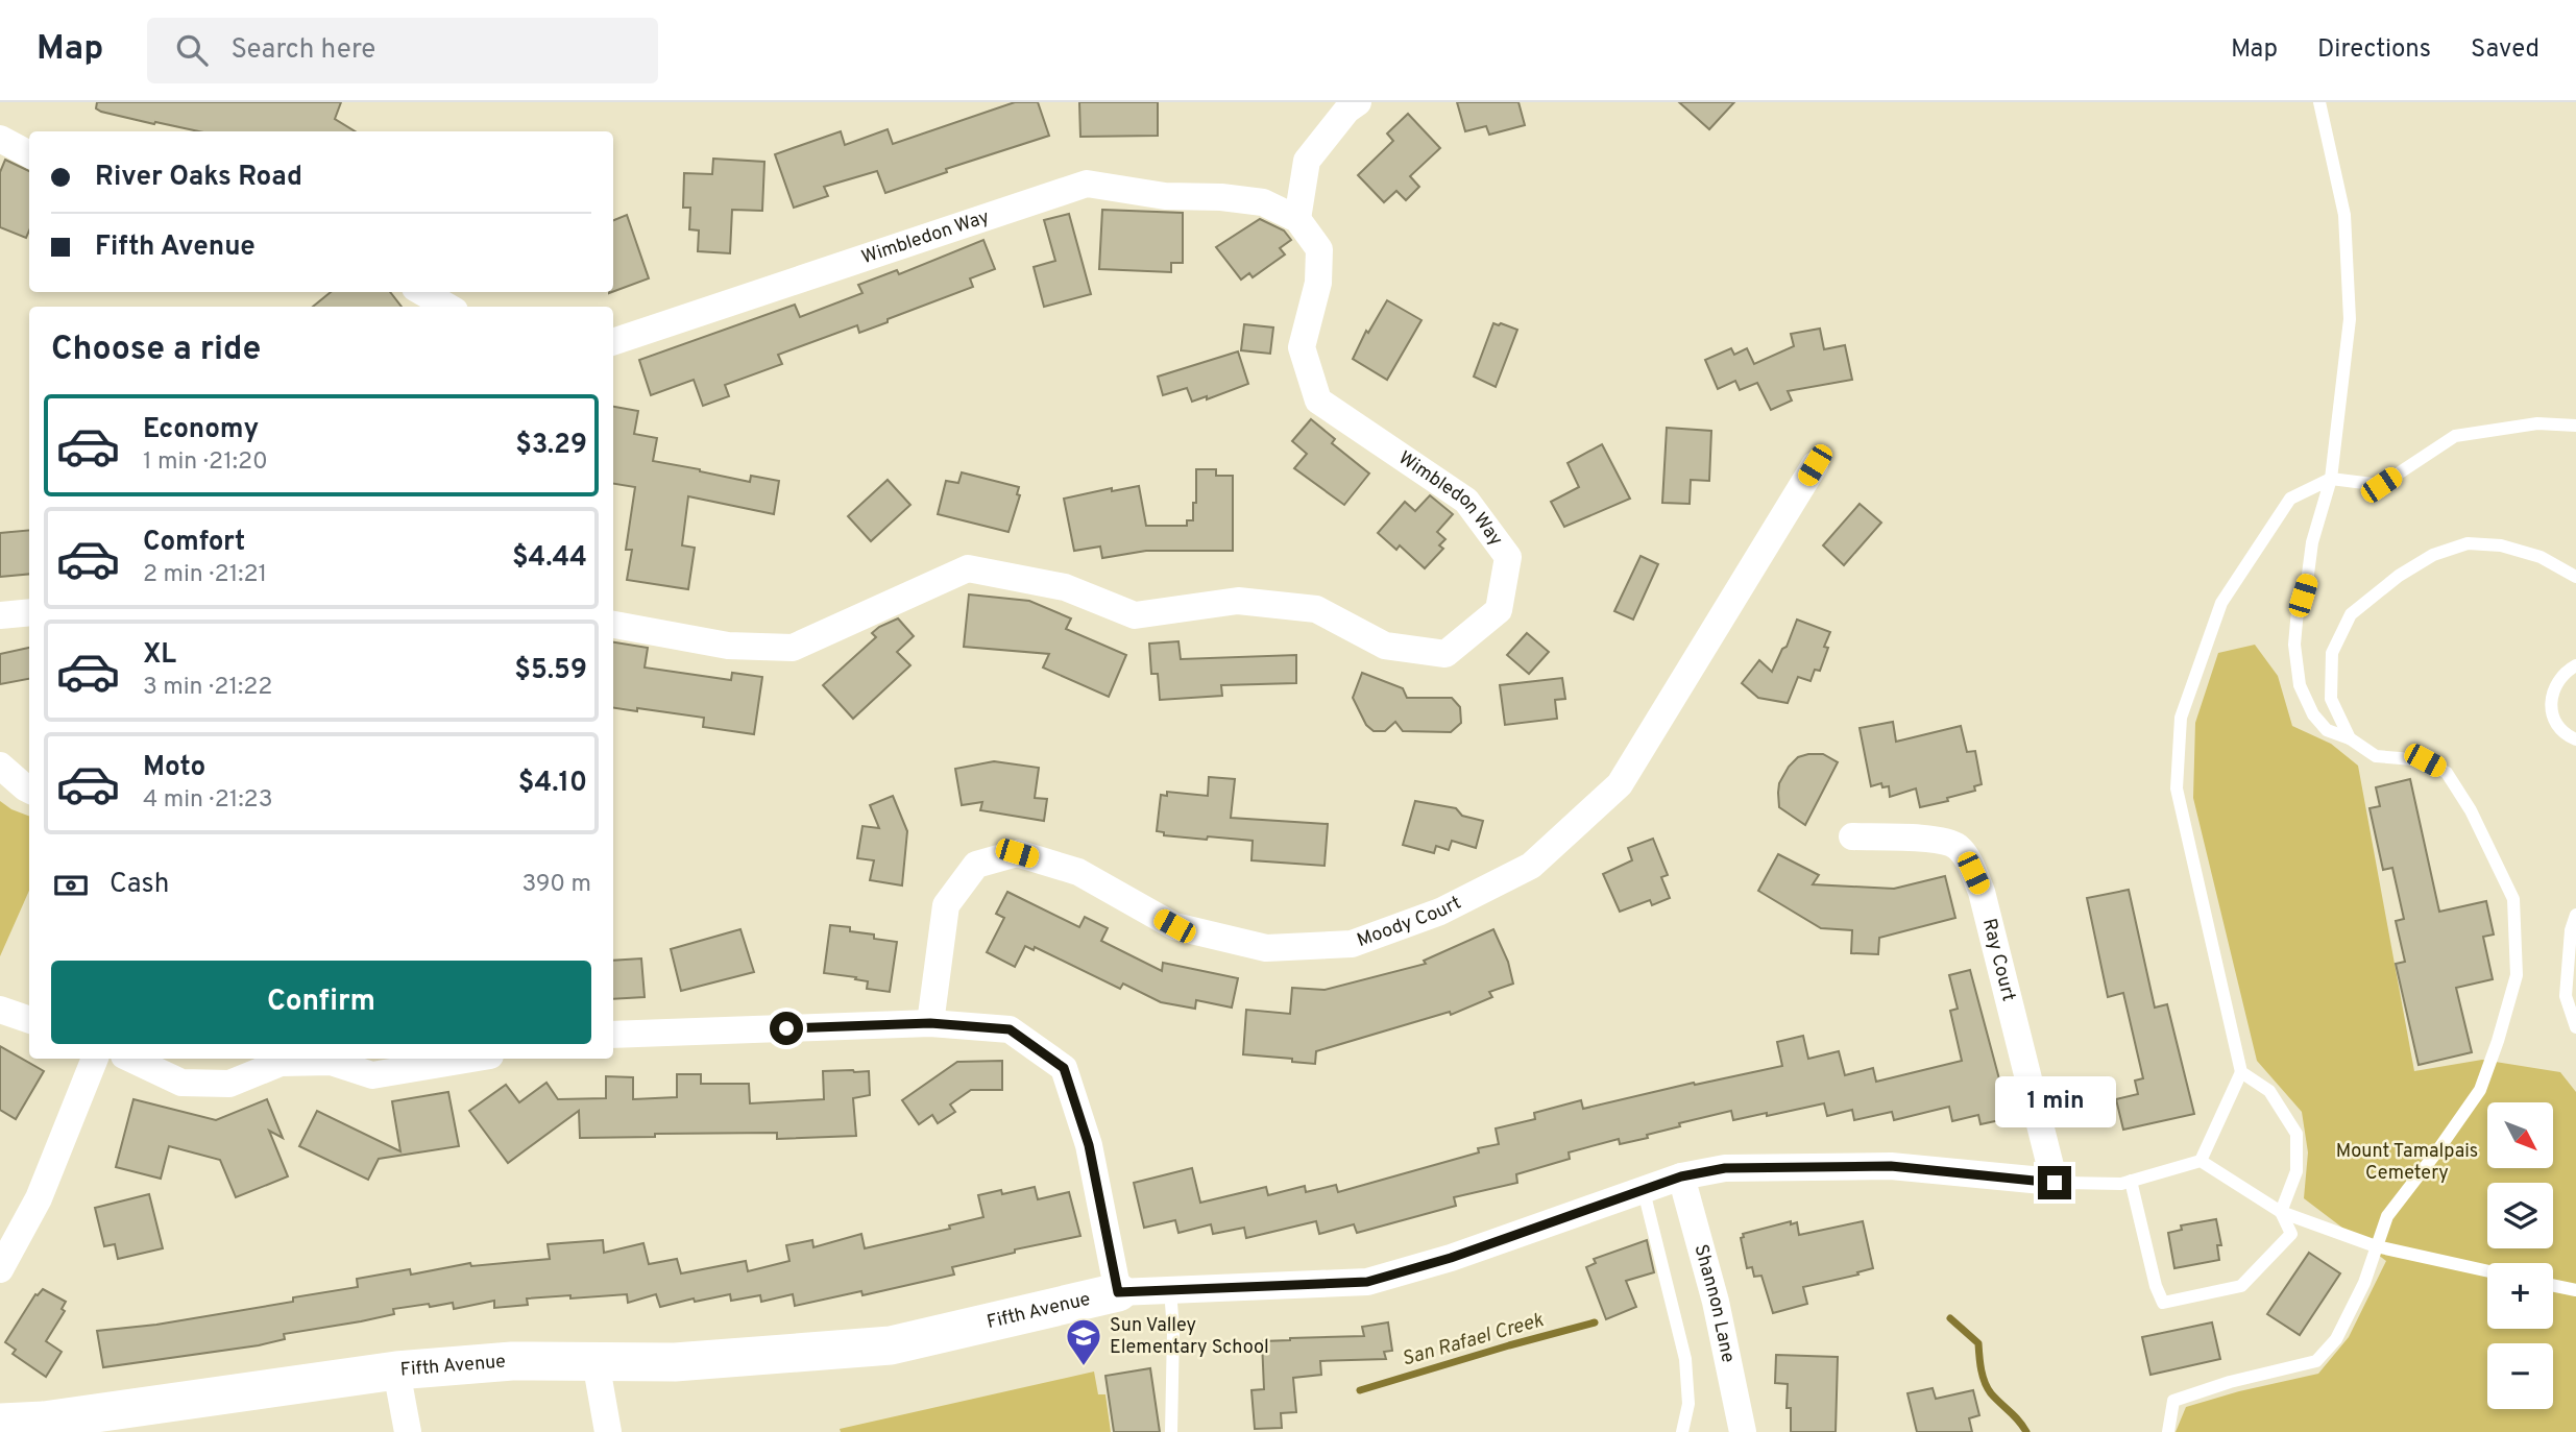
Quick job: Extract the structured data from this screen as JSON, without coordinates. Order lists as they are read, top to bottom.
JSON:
{
  "streets": {
    "street": [
      "Wimbledon Way",
      "Moody Court",
      "Ray Court",
      "Shannon Lane",
      "Fifth Avenue"
    ]
  },
  "crossings": [
    ["Ray Court", "Fifth Avenue"],
    ["Shannon Lane", "Fifth Avenue"]
  ],
  "water": ["San Rafael Creek"],
  "parks": ["Mount Tamalpais Cemetery"],
  "places": {
    "school or university": ["Sun Valley Elementary School"]
  },
  "north": "bottom right",
  "page": {
    "header": "Map",
    "search": "Search here",
    "nav": ["Map", "Directions", "Saved"],
    "banner": ["River Oaks Road", "Fifth Avenue"],
    "heading": "Choose a ride",
    "list": [
      {
        "name": "Economy",
        "note": "1 min · 21:20",
        "value": "$3.29"
      },
      {
        "name": "Comfort",
        "note": "2 min · 21:21",
        "value": "$4.44"
      },
      {
        "name": "XL",
        "note": "3 min · 21:22",
        "value": "$5.59"
      },
      {
        "name": "Moto",
        "note": "4 min · 21:23",
        "value": "$4.10"
      }
    ],
    "pay": ["Cash", "390 m"],
    "buttons": "Confirm",
    "bubble": "1 min",
    "map_buttons": ["+", "−"]
  }
}
